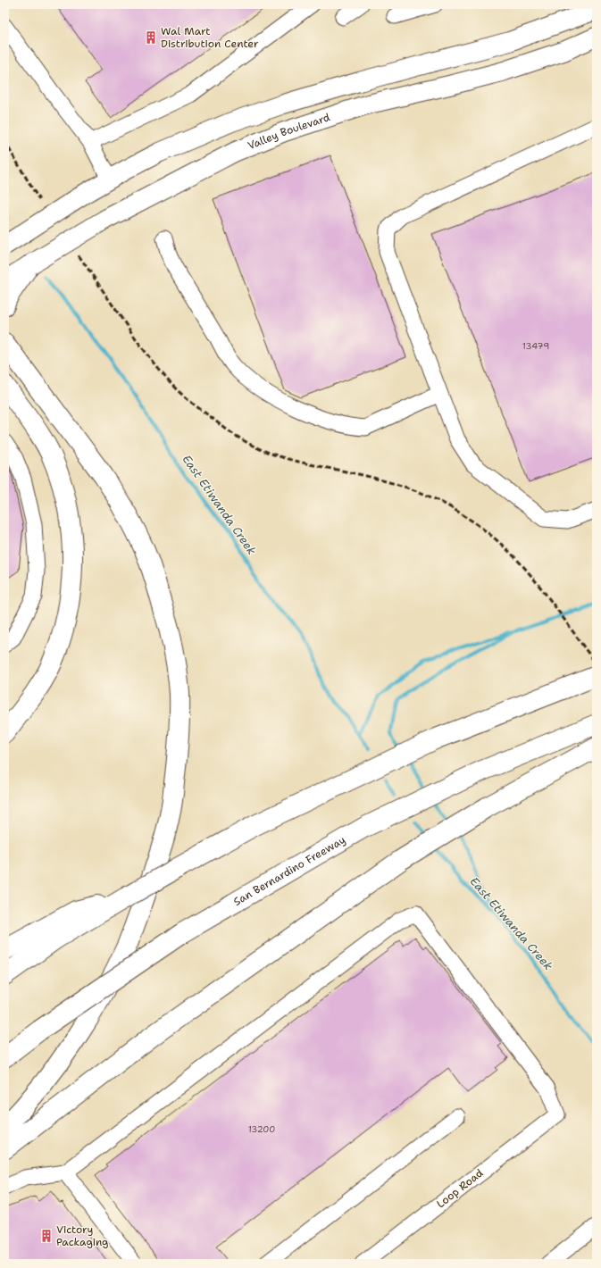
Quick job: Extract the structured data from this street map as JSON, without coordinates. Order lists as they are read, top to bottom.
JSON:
{
  "streets": {
    "highway": ["San Bernardino Freeway"],
    "main road": ["Valley Boulevard"],
    "lane": ["Loop Road"]
  },
  "water": ["East Etiwanda Creek"],
  "places": {
    "building": ["Wal Mart Distribution Center", "Victory Packaging"]
  },
  "house_numbers": ["13479", "13200"]
}
